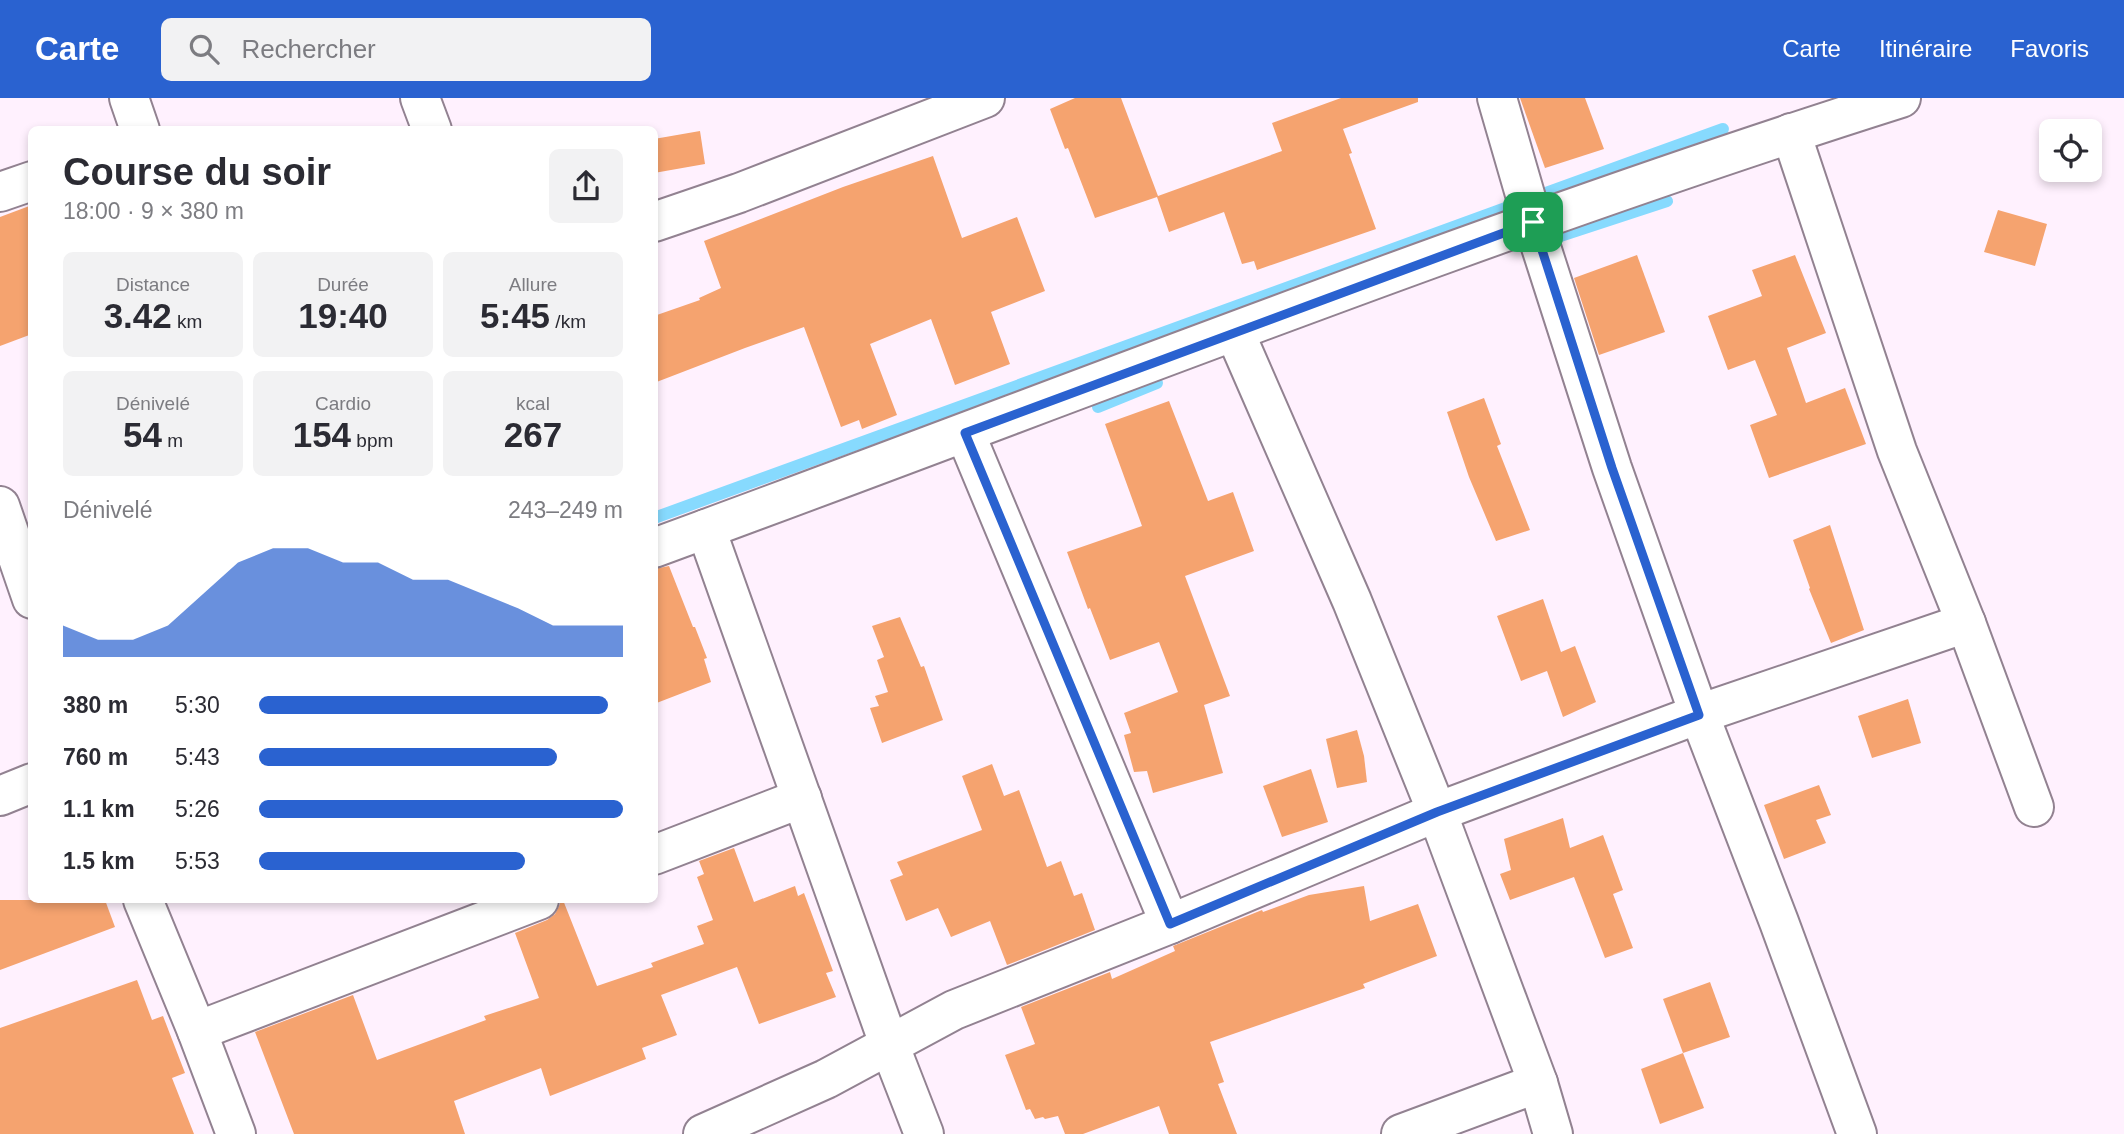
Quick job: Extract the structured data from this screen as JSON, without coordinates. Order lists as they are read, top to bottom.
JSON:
{
  "page": {
    "header": "Carte",
    "search": "Rechercher",
    "nav": ["Carte", "Itinéraire", "Favoris"],
    "heading": ["Course du soir", "18:00 · 9 × 380 m"],
    "stats": [
      ["Distance", "3.42 km"],
      ["Durée", "19:40"],
      ["Allure", "5:45 /km"],
      ["Dénivelé", "54 m"],
      ["Cardio", "154 bpm"],
      ["kcal", "267"]
    ],
    "chart": ["Dénivelé", "243–249 m"],
    "list": [
      {
        "name": "380 m",
        "note": "5:30"
      },
      {
        "name": "760 m",
        "note": "5:43"
      },
      {
        "name": "1.1 km",
        "note": "5:26"
      },
      {
        "name": "1.5 km",
        "note": "5:53"
      }
    ]
  }
}
